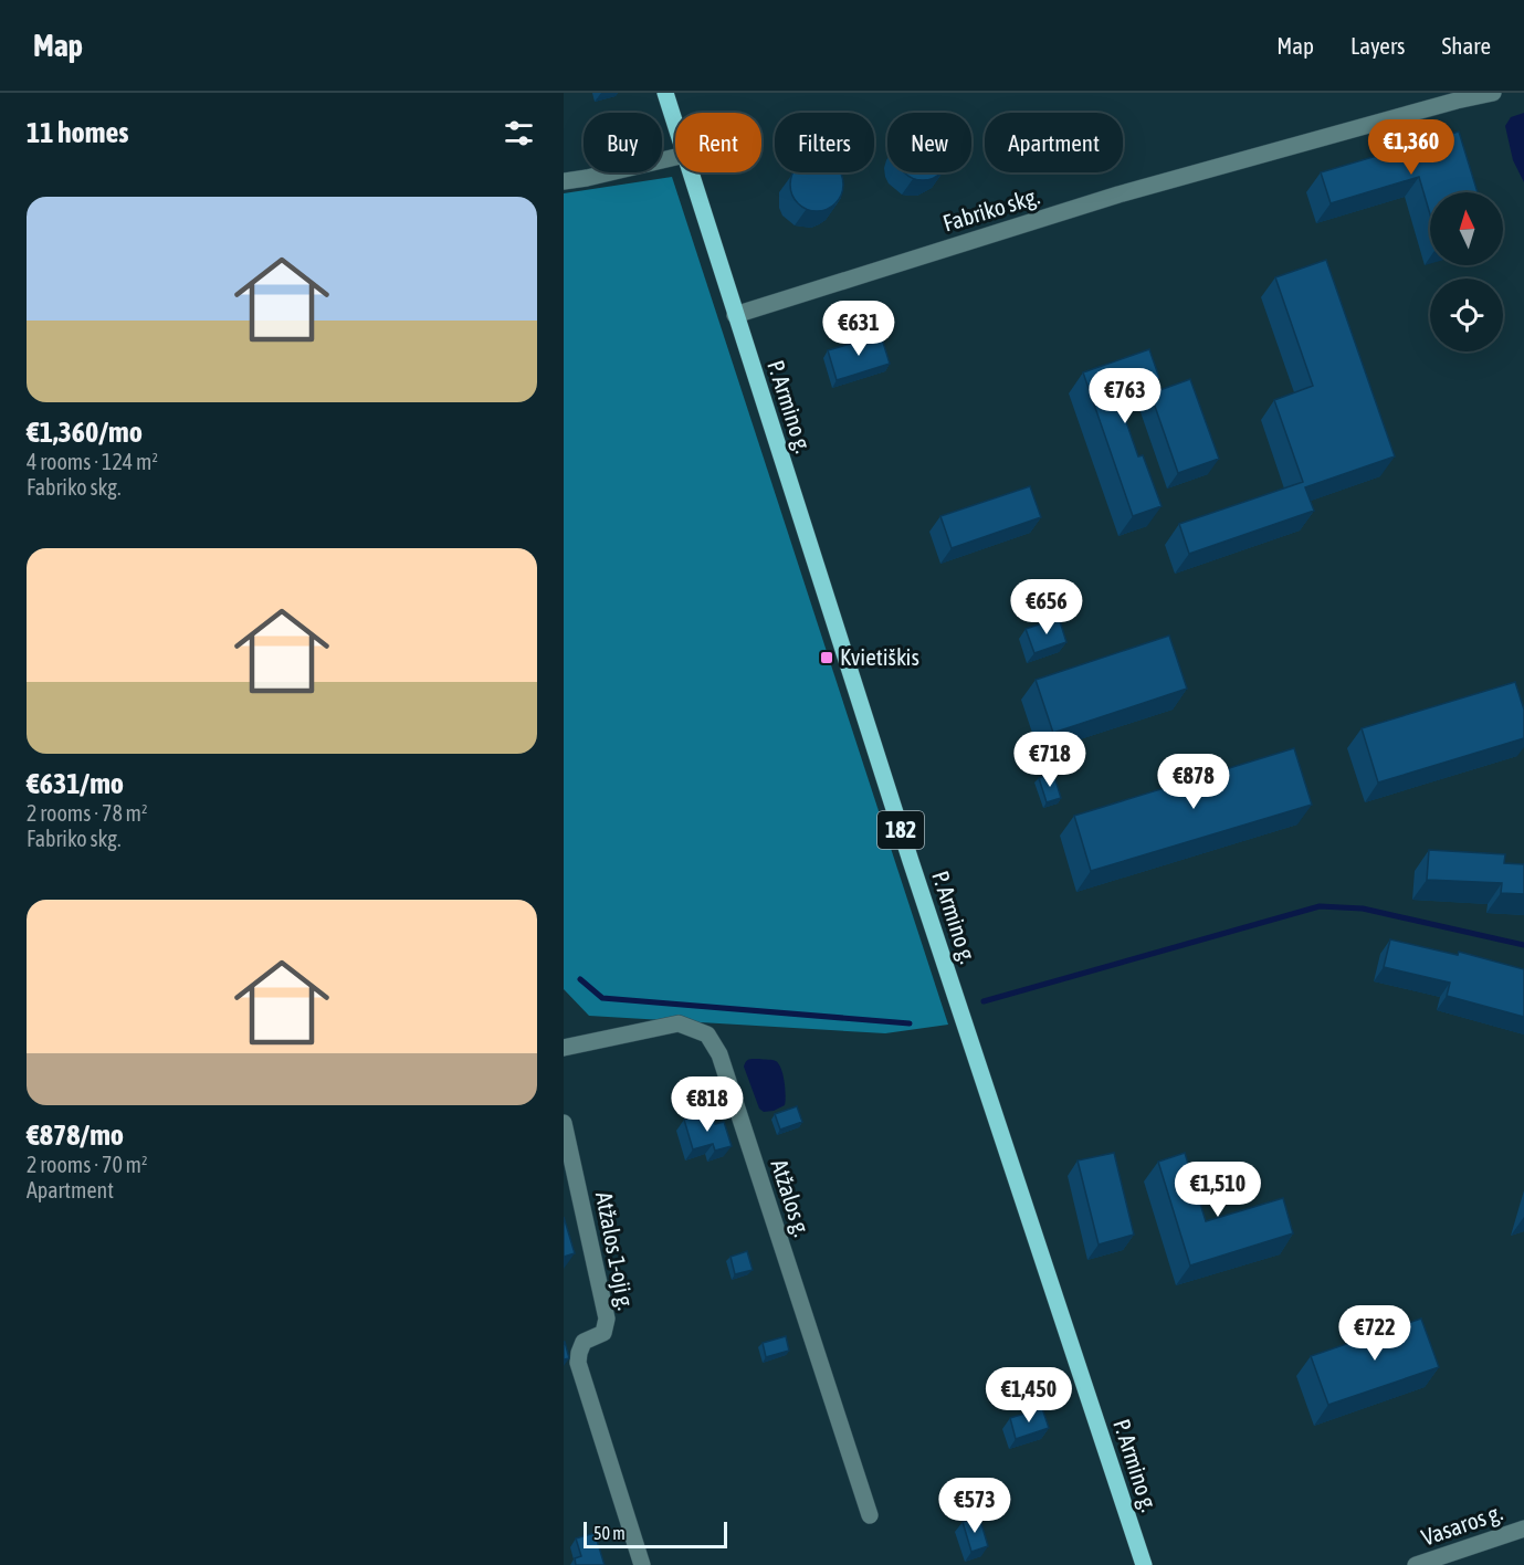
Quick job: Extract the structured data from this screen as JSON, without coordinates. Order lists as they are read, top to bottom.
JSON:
{
  "streets": {
    "main road": ["P. Armino g.", "182"],
    "street": [
      "Fabriko skg.",
      "Atžalos g.",
      "Atžalos 1-oji g.",
      "Vasaros g."
    ]
  },
  "crossings": [
    ["Fabriko skg.", "P. Armino g."]
  ],
  "places": {
    "transit": ["Kvietiškis"]
  },
  "scale_bar": "50 m",
  "north": "top",
  "page": {
    "header": "Map",
    "nav": ["Map", "Layers", "Share"],
    "heading": "11 homes",
    "chip": [
      "Buy",
      "Rent",
      "Filters",
      "New",
      "Apartment"
    ],
    "price": [
      "€1,360",
      "€631",
      "€763",
      "€656",
      "€718",
      "€878",
      "€818",
      "€1,510",
      "€722",
      "€1,450",
      "€573"
    ],
    "list": [
      {
        "name": "€1,360/mo",
        "note": "4 rooms · 124 m² · Fabriko skg."
      },
      {
        "name": "€631/mo",
        "note": "2 rooms · 78 m² · Fabriko skg."
      },
      {
        "name": "€878/mo",
        "note": "2 rooms · 70 m² · Apartment"
      }
    ],
    "scale": "50 m"
  }
}
